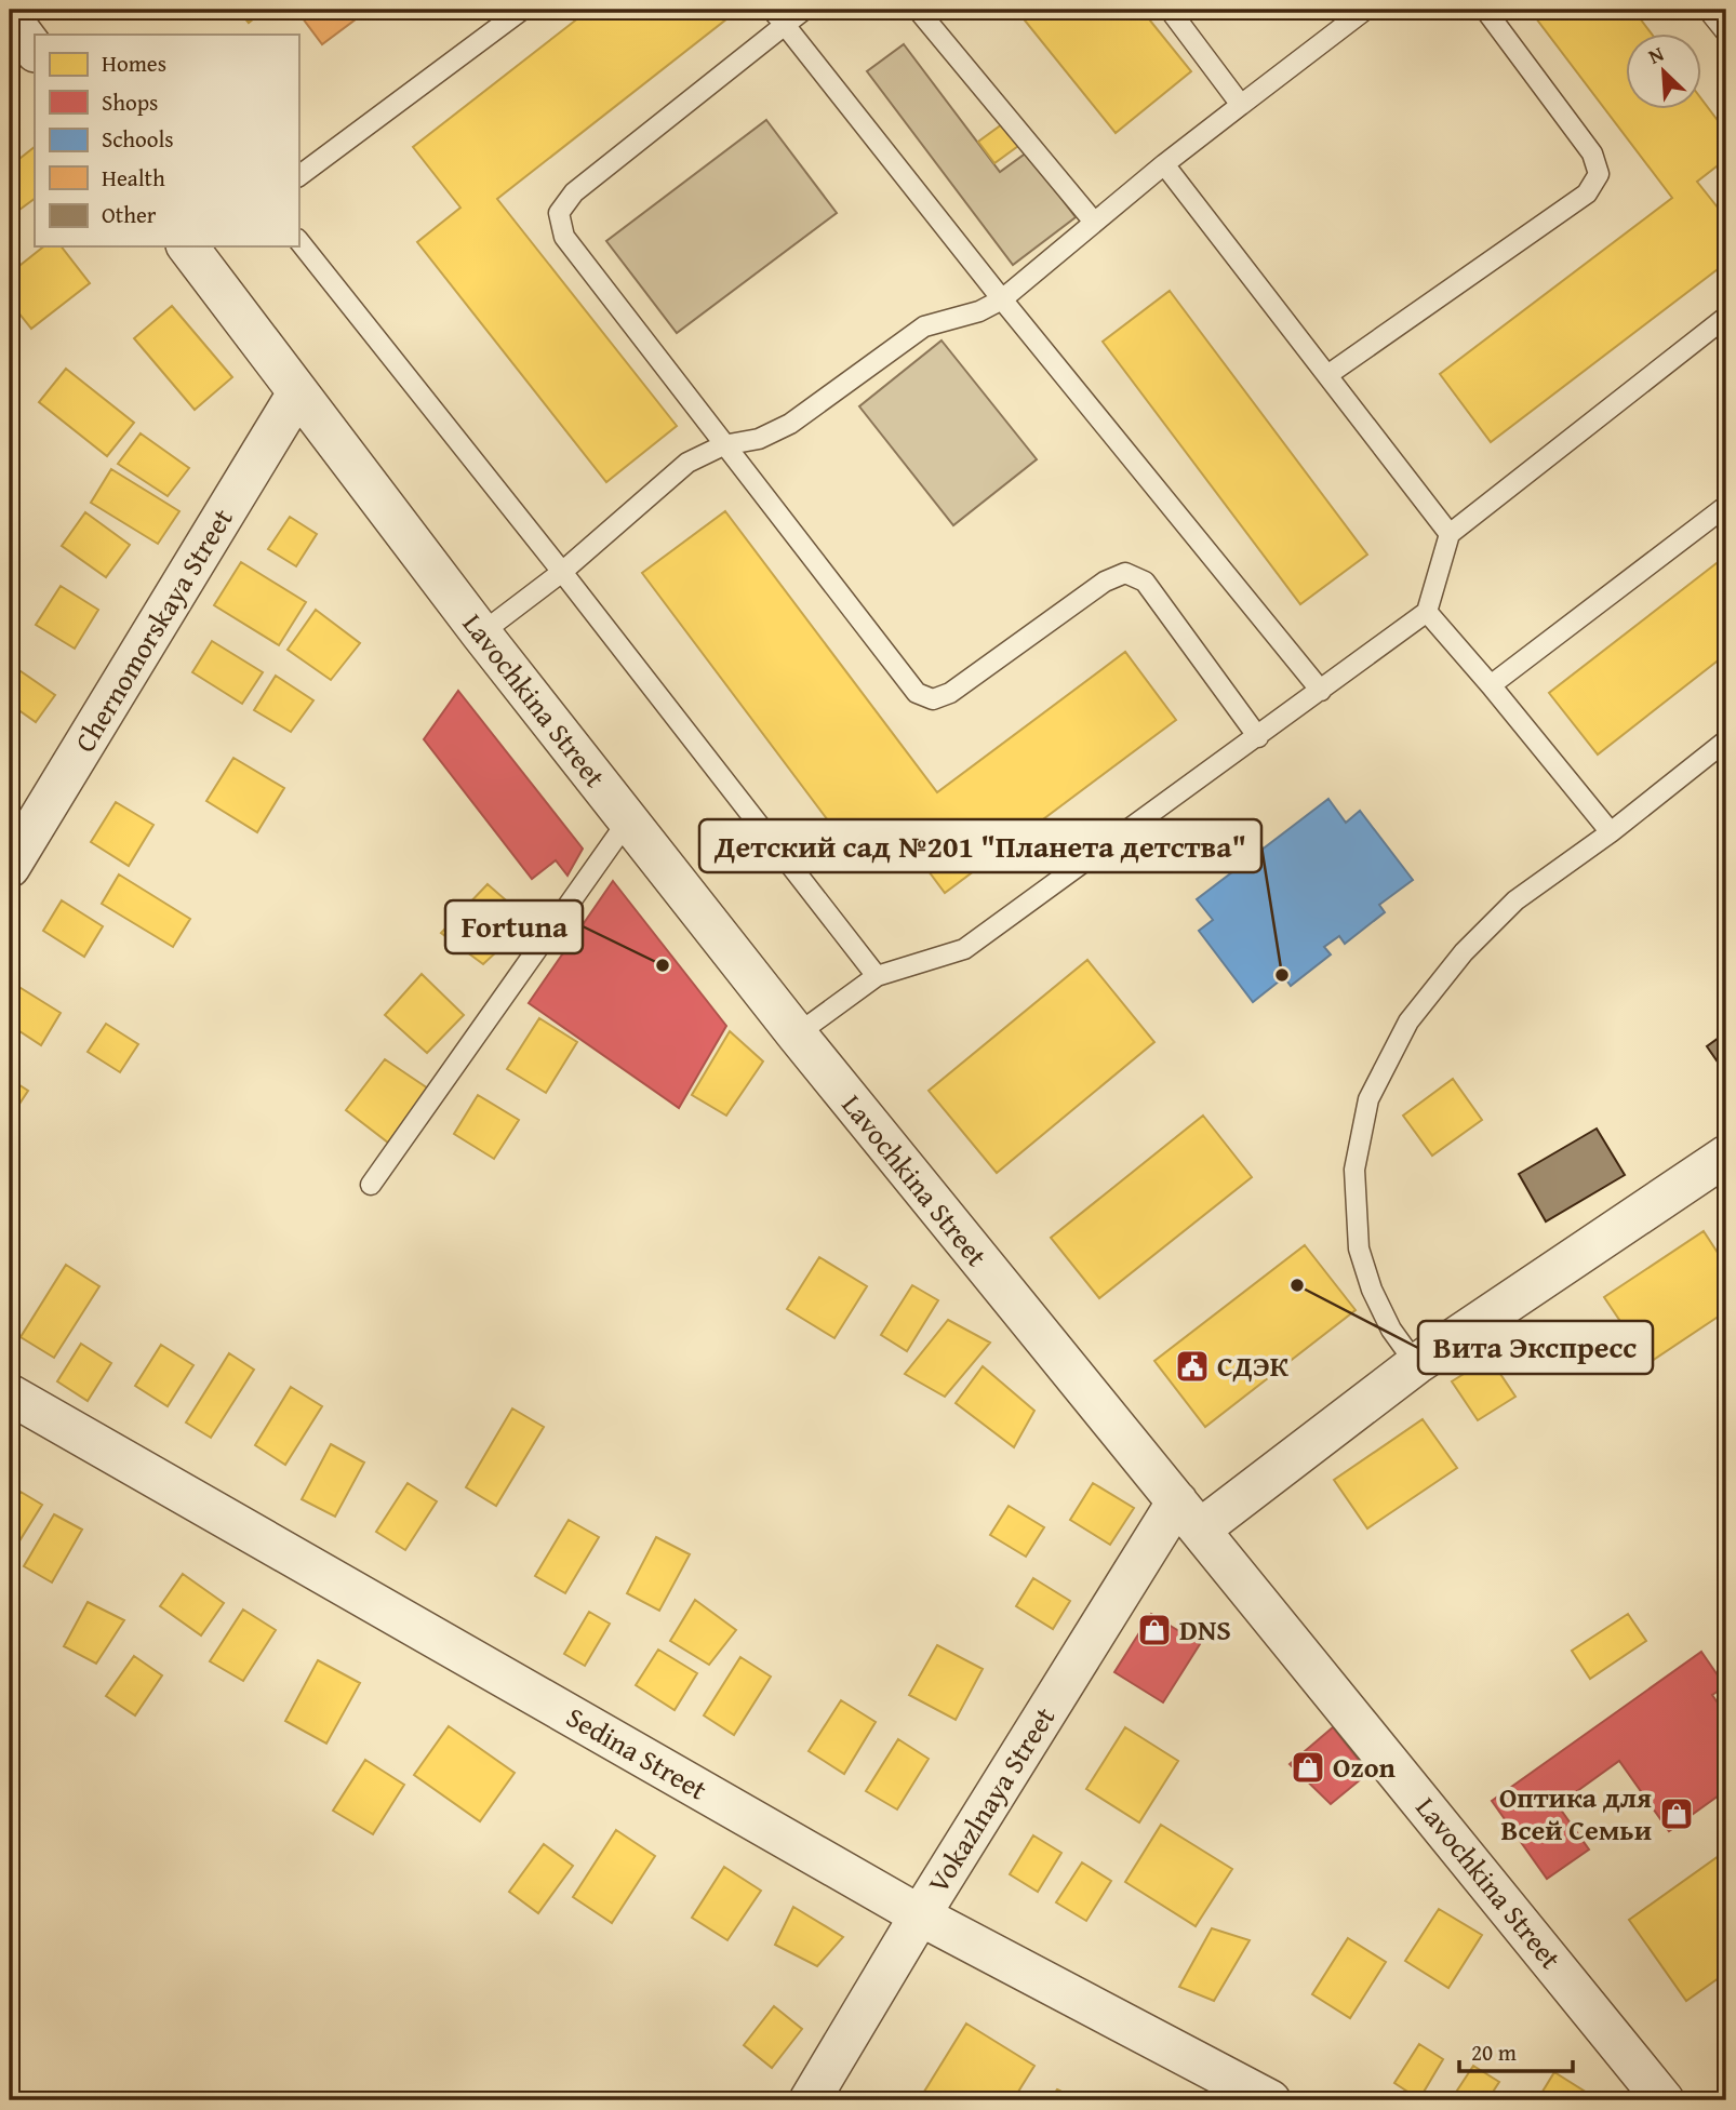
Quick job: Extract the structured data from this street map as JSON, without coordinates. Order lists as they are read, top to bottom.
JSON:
{
  "streets": {
    "street": [
      "Chernomorskaya Street",
      "Lavochkina Street",
      "Sedina Street",
      "Vokazlnaya Street"
    ]
  },
  "crossings": [
    ["Chernomorskaya Street", "Lavochkina Street"],
    ["Lavochkina Street", "Vokazlnaya Street"],
    ["Sedina Street", "Vokazlnaya Street"]
  ],
  "places": {
    "other": ["Fortuna", "Детский сад №201 \"Планета детства\"", "Вита Экспресс"],
    "public building": ["СДЭК"],
    "shop": ["DNS", "Ozon", "Оптика для Всей Семьи"]
  },
  "legend": [
    "Homes",
    "Shops",
    "Schools",
    "Health",
    "Other"
  ],
  "scale_bar": "20 m",
  "north": "top left"
}
